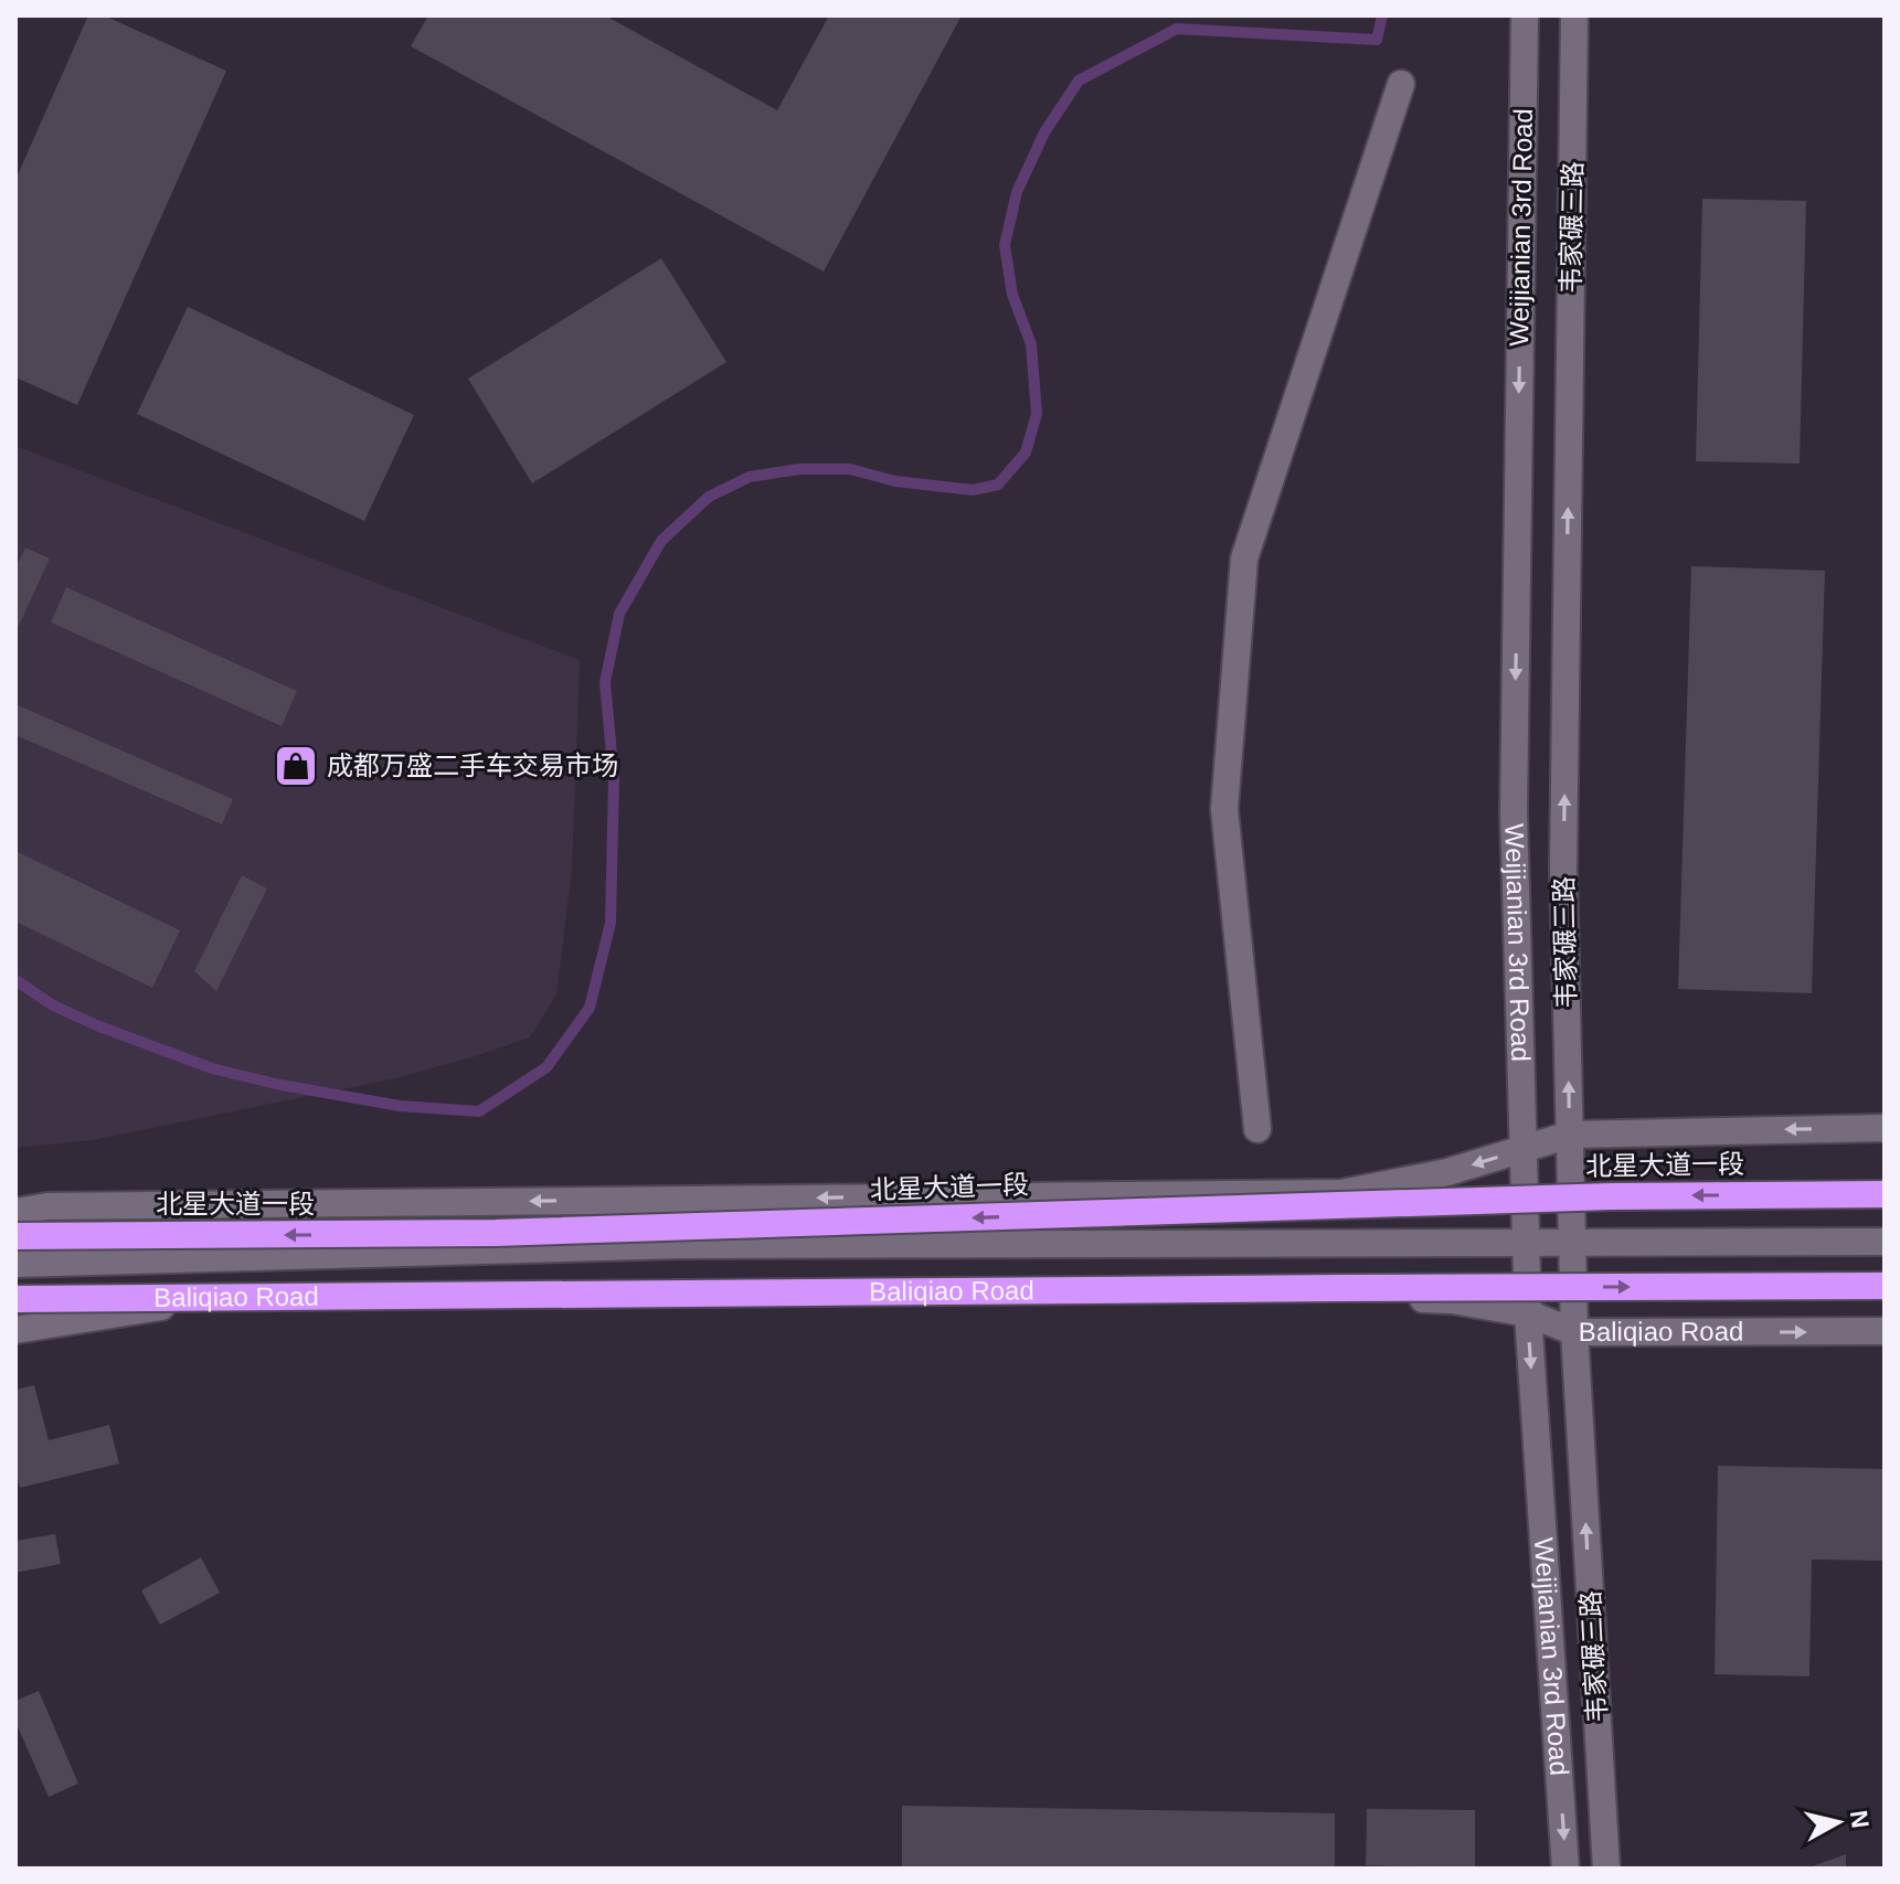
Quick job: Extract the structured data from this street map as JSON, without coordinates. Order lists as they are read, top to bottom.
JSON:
{
  "streets": {
    "highway": ["北星大道一段"],
    "street": ["Weijianian 3rd Road", "韦家碾三路", "Baliqiao Road"]
  },
  "crossings": [
    ["Weijianian 3rd Road", "Baliqiao Road"],
    ["韦家碾三路", "Baliqiao Road"]
  ],
  "one_way": ["Weijianian 3rd Road", "韦家碾三路"],
  "places": {
    "shop": ["成都万盛二手车交易市场"]
  },
  "north": "right"
}
